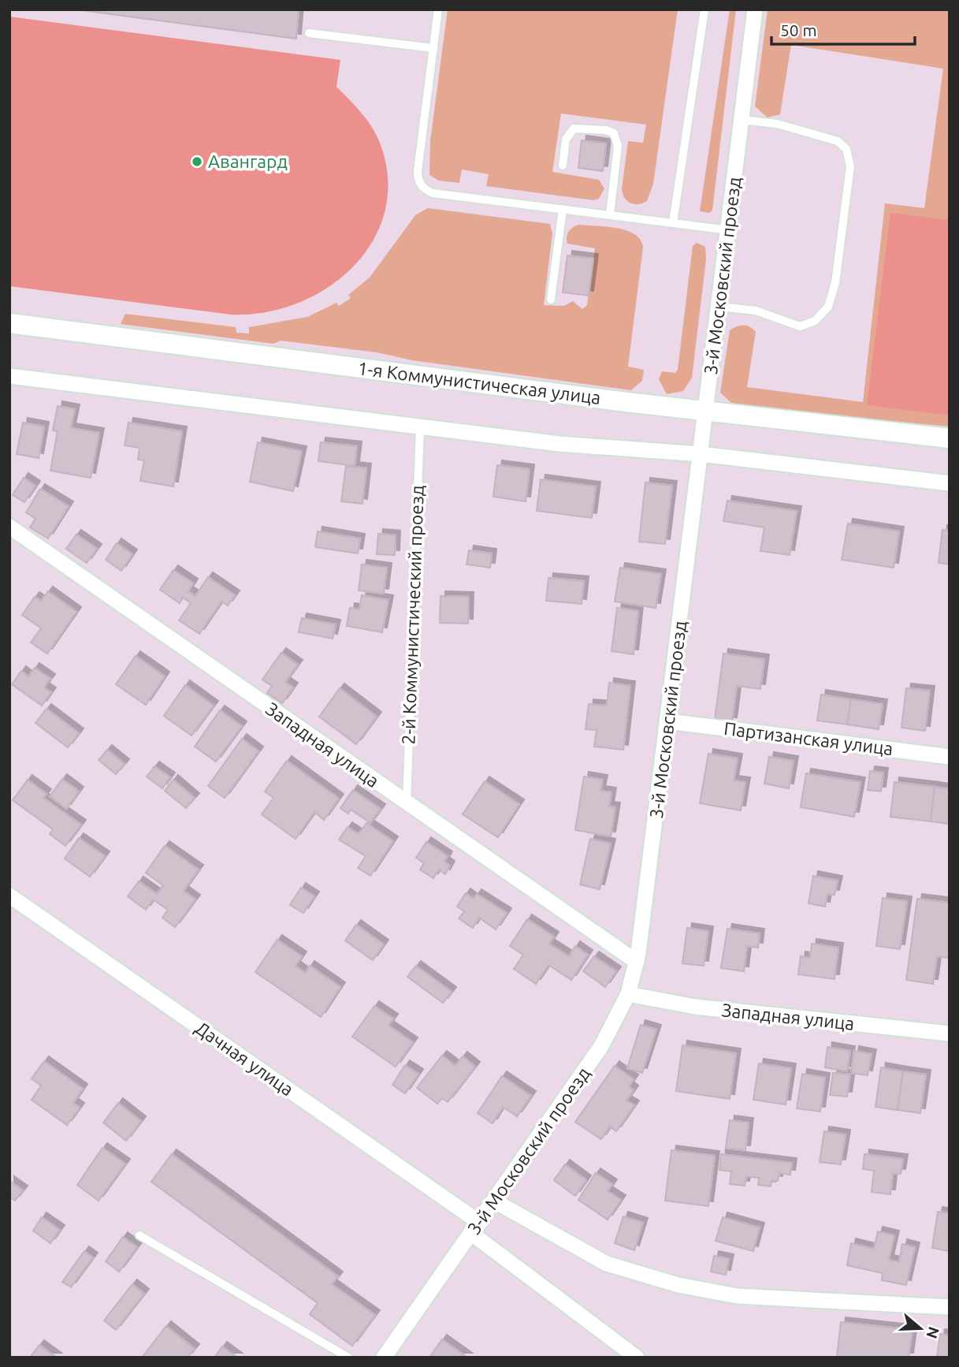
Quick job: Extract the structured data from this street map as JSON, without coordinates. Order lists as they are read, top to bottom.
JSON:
{
  "streets": {
    "street": [
      "3-й Московский проезд",
      "1-я Коммунистическая улица",
      "Партизанская улица",
      "Западная улица",
      "Дачная улица"
    ],
    "lane": ["2-й Коммунистический проезд"]
  },
  "crossings": [
    ["3-й Московский проезд", "1-я Коммунистическая улица"],
    ["3-й Московский проезд", "Партизанская улица"],
    ["3-й Московский проезд", "Западная улица"],
    ["3-й Московский проезд", "Дачная улица"],
    ["2-й Коммунистический проезд", "Западная улица"]
  ],
  "places": ["Авангард"],
  "scale_bar": "50 m",
  "north": "right"
}
